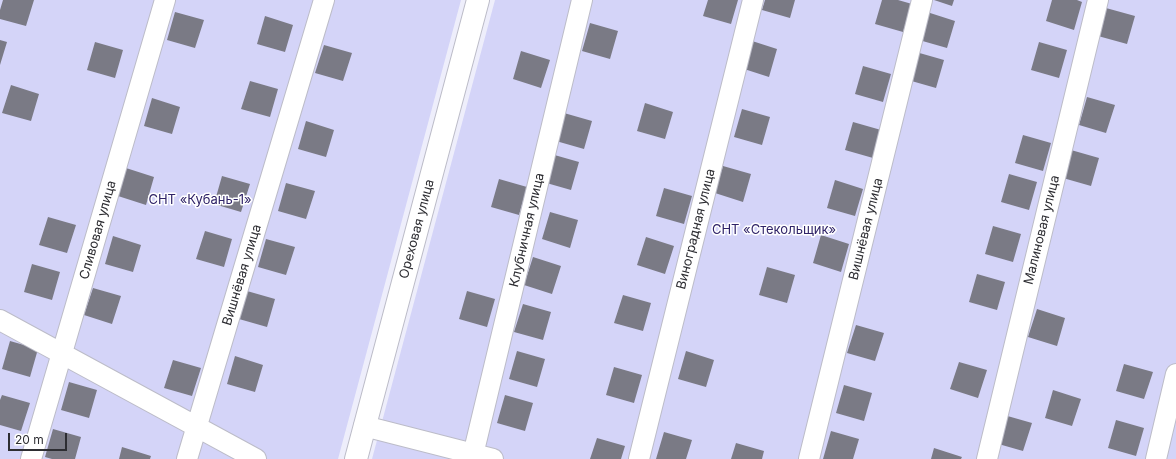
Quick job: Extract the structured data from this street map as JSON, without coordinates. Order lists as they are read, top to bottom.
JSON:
{
  "streets": {
    "street": [
      "Ореховая улица",
      "Виноградная улица",
      "Вишнёвая улица",
      "Сливовая улица",
      "Клубничная улица",
      "Малиновая улица"
    ]
  },
  "parks": ["СНТ «Кубань-1»", "СНТ «Стекольщик»"],
  "scale_bar": "20 m"
}
